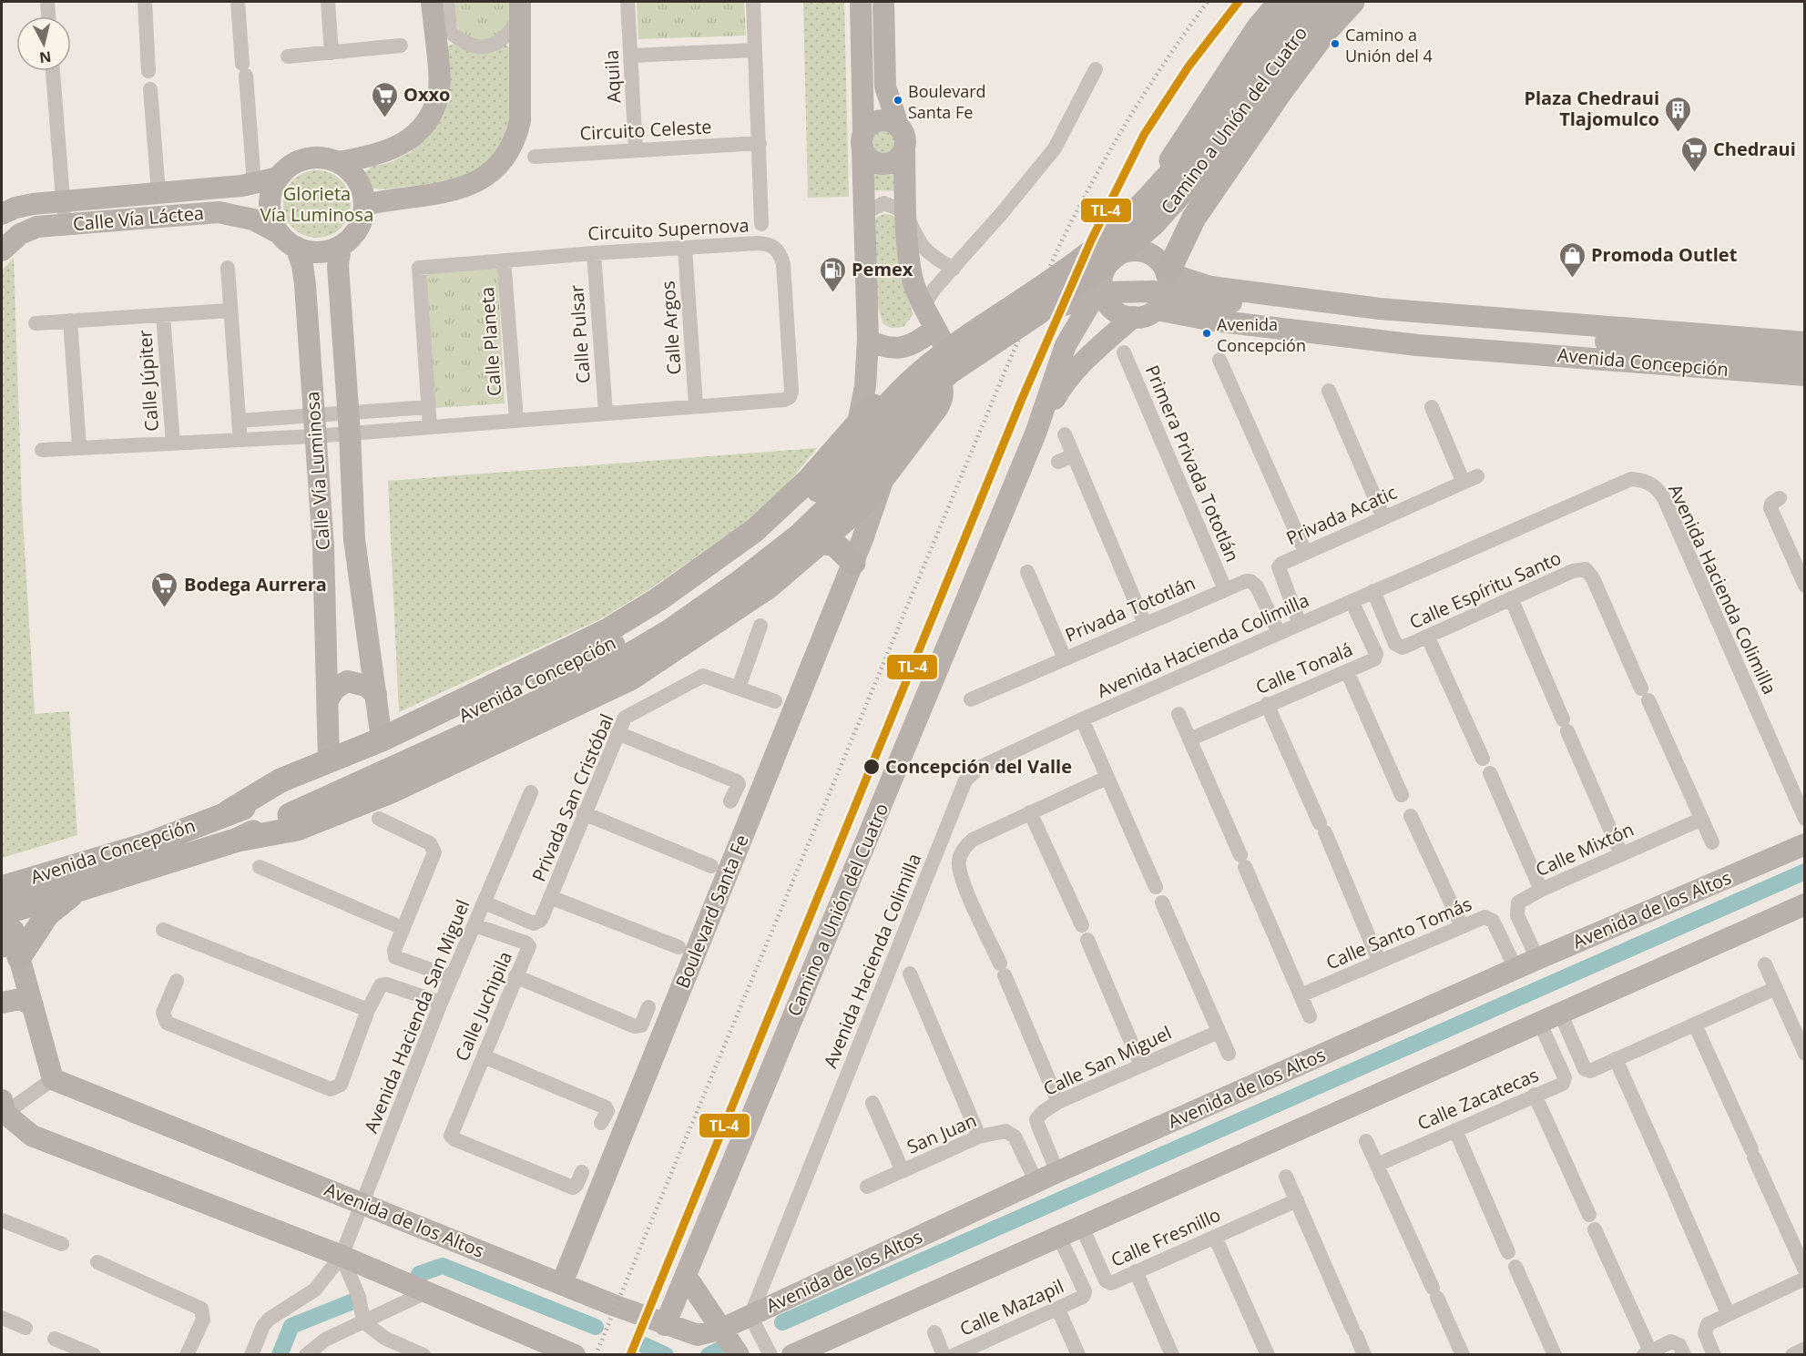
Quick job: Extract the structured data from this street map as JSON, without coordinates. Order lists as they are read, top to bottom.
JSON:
{
  "streets": {
    "main road": ["Camino a Unión del Cuatro", "Avenida Concepción"],
    "street": [
      "Aquila",
      "Circuito Celeste",
      "Calle Vía Láctea",
      "Circuito Supernova",
      "Calle Argos",
      "Calle Pulsar",
      "Calle Planeta",
      "Calle Júpiter",
      "Primera Privada Tototlán",
      "Calle Vía Luminosa",
      "Privada Acatic",
      "Avenida Hacienda Colimilla",
      "Calle Espíritu Santo",
      "Privada Tototlán",
      "Calle Tonalá",
      "Privada San Cristóbal",
      "Calle Mixtón",
      "Avenida de los Altos",
      "Boulevard Santa Fe",
      "Calle Santo Tomás",
      "Calle Juchipila",
      "Avenida Hacienda San Miguel",
      "Calle San Miguel",
      "Calle Zacatecas",
      "San Juan",
      "Calle Fresnillo",
      "Calle Mazapil"
    ]
  },
  "crossings": [
    ["Aquila", "Circuito Celeste"],
    ["Camino a Unión del Cuatro", "Avenida Concepción"],
    ["Camino a Unión del Cuatro", "Avenida de los Altos"],
    ["Calle Vía Láctea", "Calle Vía Luminosa"],
    ["Circuito Supernova", "Calle Argos"],
    ["Circuito Supernova", "Calle Pulsar"],
    ["Circuito Supernova", "Calle Planeta"],
    ["Circuito Supernova", "Calle Vía Luminosa"],
    ["Primera Privada Tototlán", "Privada Tototlán"],
    ["Privada Acatic", "Avenida Hacienda Colimilla"],
    ["Avenida Hacienda Colimilla", "Calle Espíritu Santo"],
    ["Avenida Hacienda Colimilla", "Privada Tototlán"],
    ["Avenida Hacienda Colimilla", "Calle Tonalá"],
    ["Avenida Hacienda Colimilla", "Avenida de los Altos"],
    ["Calle Espíritu Santo", "Calle Mixtón"],
    ["Privada San Cristóbal", "Avenida Hacienda San Miguel"],
    ["Calle Mixtón", "Avenida de los Altos"],
    ["Avenida de los Altos", "Boulevard Santa Fe"],
    ["Avenida de los Altos", "Calle Santo Tomás"],
    ["Avenida de los Altos", "Avenida Hacienda San Miguel"],
    ["Avenida de los Altos", "Calle San Miguel"],
    ["Avenida de los Altos", "San Juan"],
    ["Calle Juchipila", "Avenida Hacienda San Miguel"]
  ],
  "parks": ["Glorieta Vía Luminosa"],
  "places": {
    "other": [
      "Camino a Unión del 4",
      "Boulevard Santa Fe",
      "Avenida Concepción",
      "Concepción del Valle"
    ],
    "supermarket": ["Oxxo", "Chedraui", "Bodega Aurrera"],
    "building": ["Plaza Chedraui Tlajomulco"],
    "shop": ["Promoda Outlet"],
    "fuel station": ["Pemex"]
  },
  "lines": ["transit line TL-4"],
  "north": "bottom"
}
